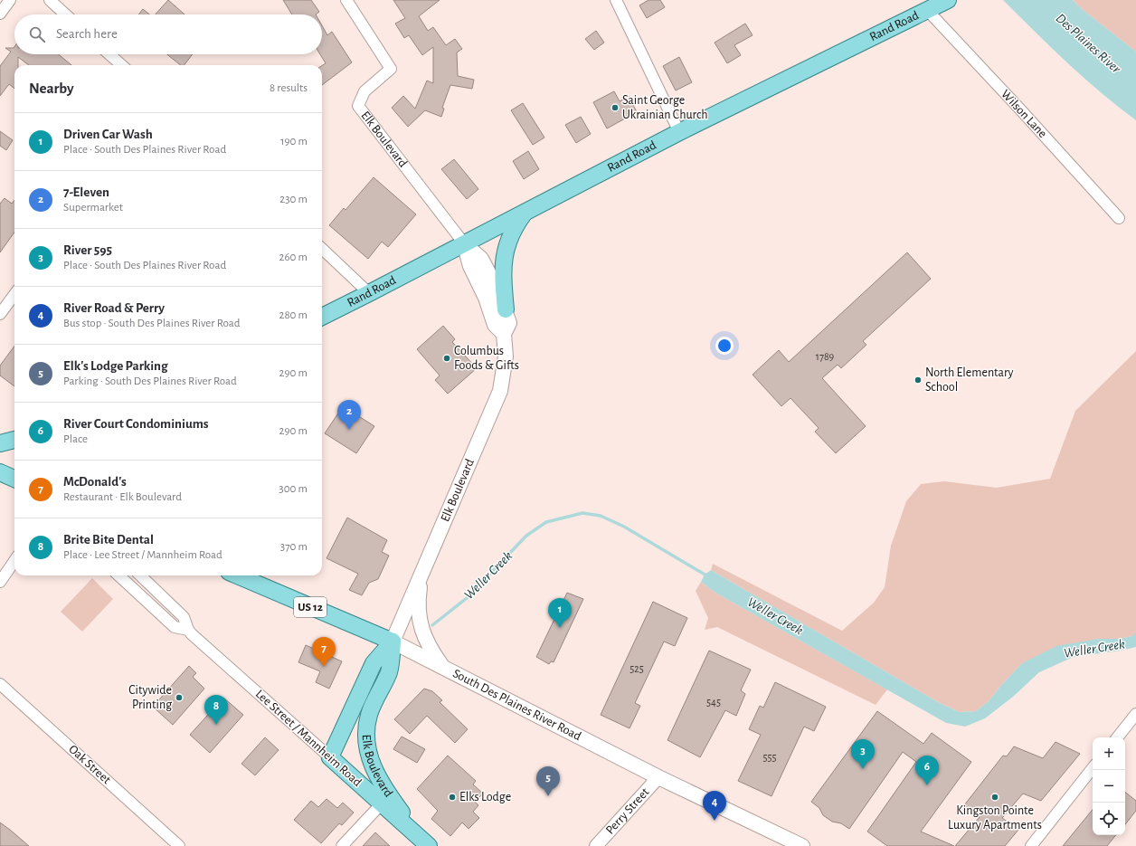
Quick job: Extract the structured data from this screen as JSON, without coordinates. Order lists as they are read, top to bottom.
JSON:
{
  "streets": {
    "main road": [
      "Rand Road",
      "Elk Boulevard",
      "US 12",
      "South Des Plaines River Road",
      "Lee Street / Mannheim Road"
    ],
    "street": ["Wilson Lane", "Oak Street", "Perry Street"]
  },
  "crossings": [
    ["Rand Road", "Wilson Lane"],
    ["Rand Road", "Elk Boulevard"],
    ["Elk Boulevard", "South Des Plaines River Road"],
    ["Elk Boulevard", "Lee Street / Mannheim Road"],
    ["South Des Plaines River Road", "Perry Street"]
  ],
  "water": ["Des Plaines River", "Weller Creek"],
  "places": [
    "Saint George Ukrainian Church",
    "Columbus Foods & Gifts",
    "North Elementary School",
    "Citywide Printing",
    "Elks Lodge",
    "Kingston Pointe Luxury Apartments"
  ],
  "house_numbers": [
    "1789",
    "525",
    "545",
    "555"
  ],
  "page": {
    "search": "Search here",
    "heading": ["Nearby", "8 results"],
    "list": [
      {
        "mark": "1",
        "name": "Driven Car Wash",
        "note": "Place · South Des Plaines River Road",
        "value": "190 m"
      },
      {
        "mark": "2",
        "name": "7-Eleven",
        "note": "Supermarket",
        "value": "230 m"
      },
      {
        "mark": "3",
        "name": "River 595",
        "note": "Place · South Des Plaines River Road",
        "value": "260 m"
      },
      {
        "mark": "4",
        "name": "River Road & Perry",
        "note": "Bus stop · South Des Plaines River Road",
        "value": "280 m"
      },
      {
        "mark": "5",
        "name": "Elk's Lodge Parking",
        "note": "Parking · South Des Plaines River Road",
        "value": "290 m"
      },
      {
        "mark": "6",
        "name": "River Court Condominiums",
        "note": "Place",
        "value": "290 m"
      },
      {
        "mark": "7",
        "name": "McDonald's",
        "note": "Restaurant · Elk Boulevard",
        "value": "300 m"
      },
      {
        "mark": "8",
        "name": "Brite Bite Dental",
        "note": "Place · Lee Street / Mannheim Road",
        "value": "370 m"
      }
    ],
    "pins": [
      "2",
      "1",
      "7",
      "8",
      "3",
      "6",
      "5",
      "4"
    ],
    "map_buttons": ["+", "−"]
  }
}
